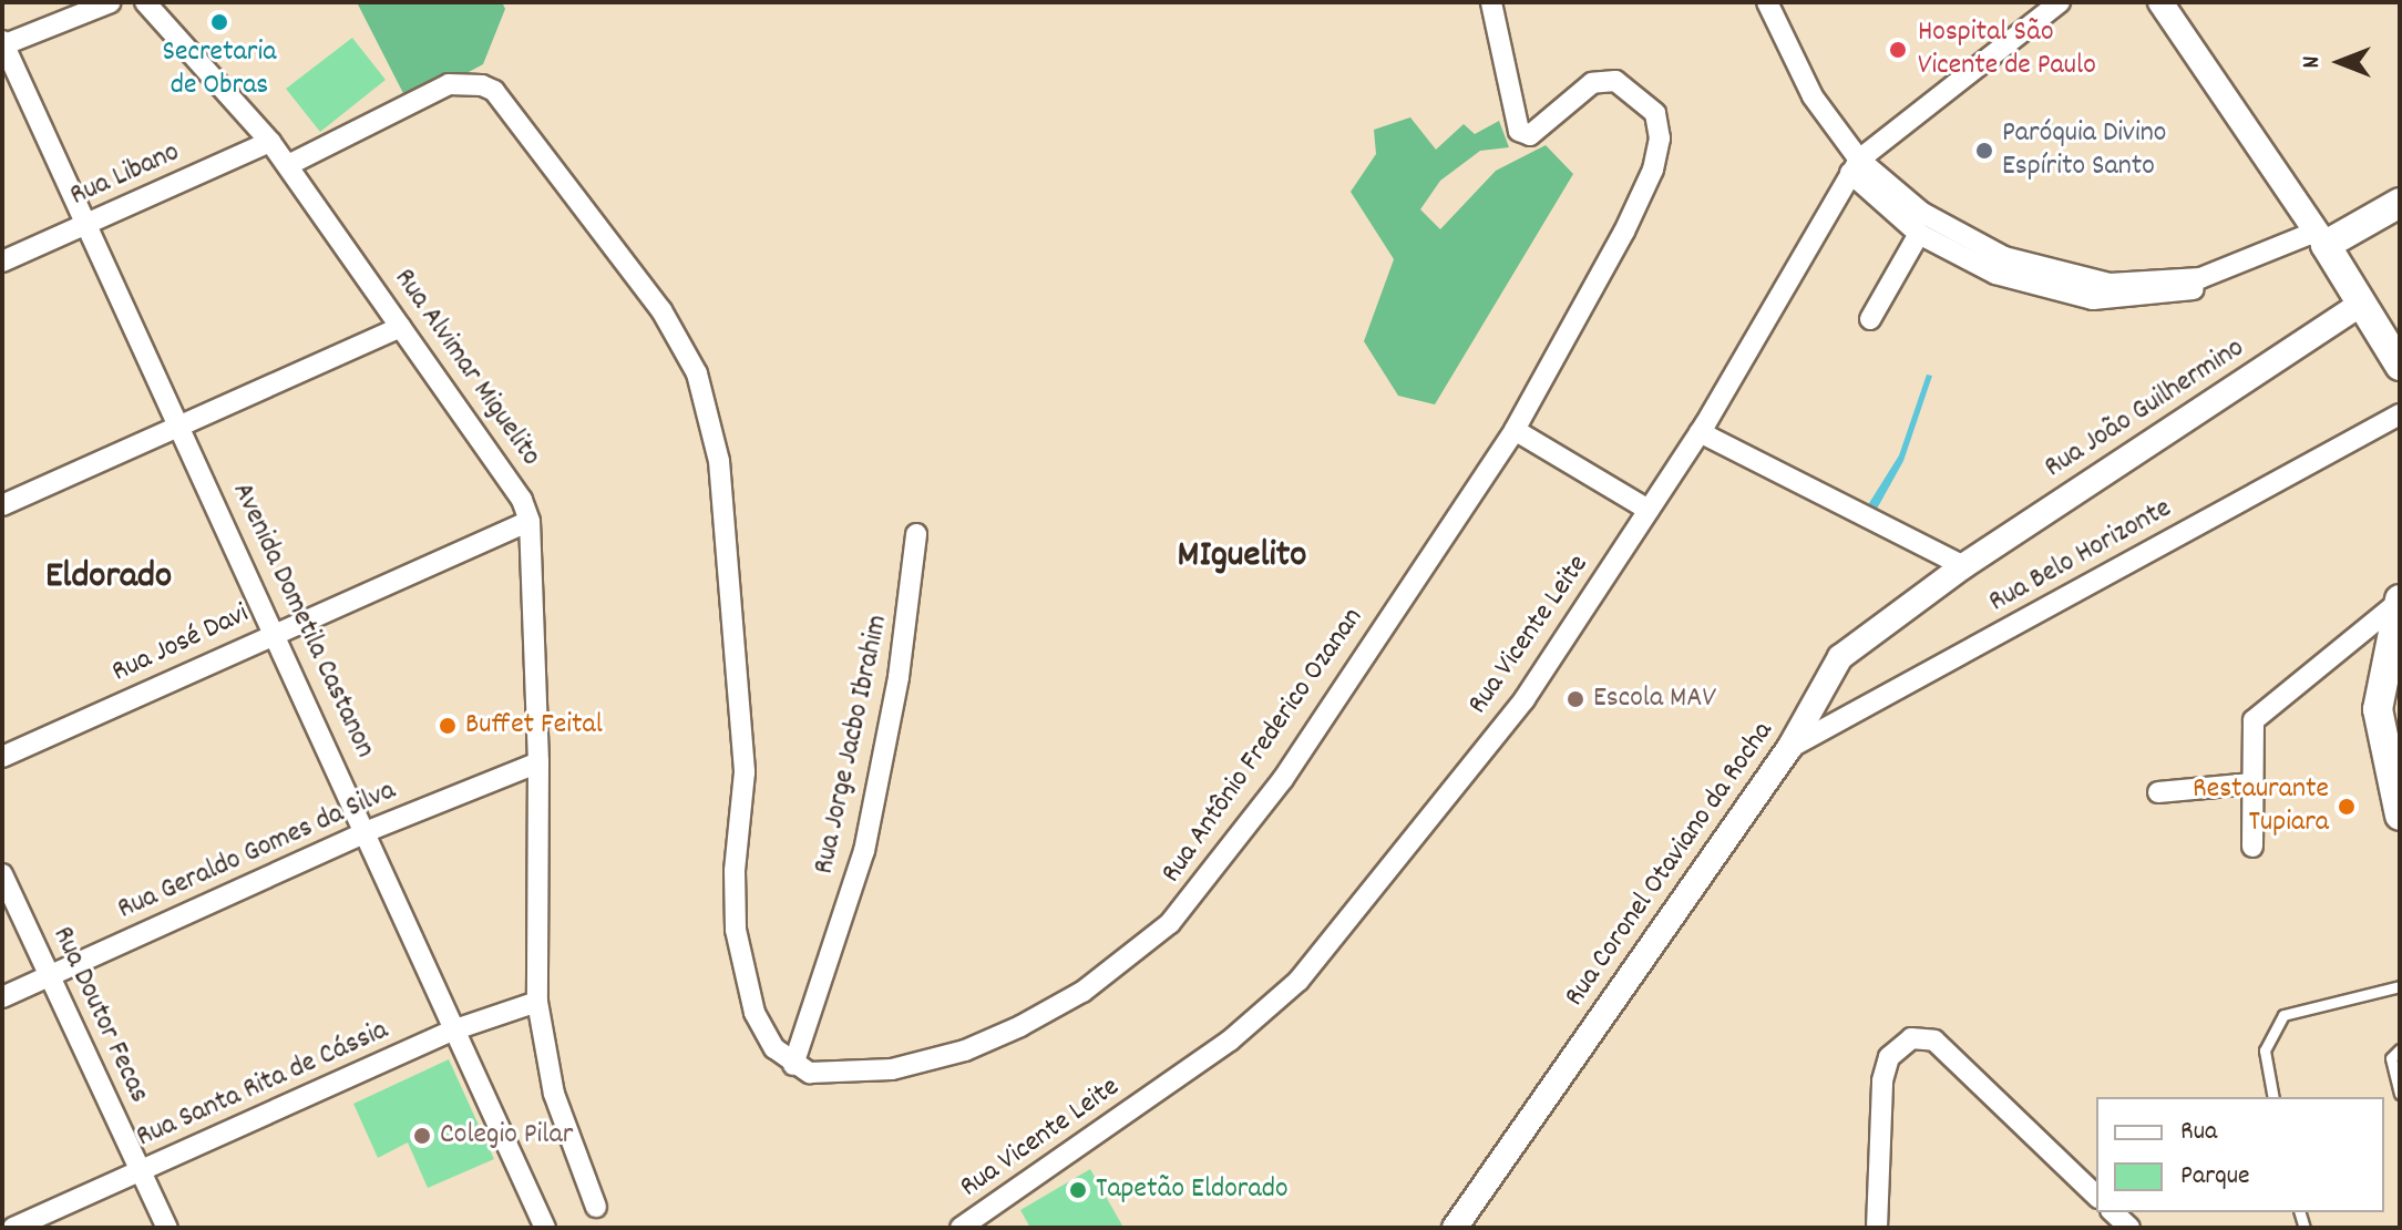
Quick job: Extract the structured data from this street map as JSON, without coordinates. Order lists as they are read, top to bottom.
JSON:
{
  "streets": {
    "street": [
      "Rua Libano",
      "Rua Alvimar Miguelito",
      "Rua João Guilhermino",
      "Rua Belo Horizonte",
      "Avenida Dometila Castanon",
      "Rua Vicente Leite",
      "Rua José Davi",
      "Rua Jorge Jacbo Ibrahim",
      "Rua Antônio Frederico Ozanan",
      "Rua Geraldo Gomes da Silva",
      "Rua Coronel Otaviano da Rocha",
      "Rua Doutor Fecas",
      "Rua Santa Rita de Cássia"
    ]
  },
  "crossings": [
    ["Rua Libano", "Rua Alvimar Miguelito"],
    ["Rua Libano", "Avenida Dometila Castanon"],
    ["Rua Alvimar Miguelito", "Rua José Davi"],
    ["Rua Alvimar Miguelito", "Rua Geraldo Gomes da Silva"],
    ["Rua Alvimar Miguelito", "Rua Santa Rita de Cássia"],
    ["Rua João Guilhermino", "Rua Coronel Otaviano da Rocha"],
    ["Rua Belo Horizonte", "Rua Coronel Otaviano da Rocha"],
    ["Avenida Dometila Castanon", "Rua José Davi"],
    ["Avenida Dometila Castanon", "Rua Geraldo Gomes da Silva"],
    ["Avenida Dometila Castanon", "Rua Santa Rita de Cássia"],
    ["Rua Jorge Jacbo Ibrahim", "Rua Antônio Frederico Ozanan"],
    ["Rua Geraldo Gomes da Silva", "Rua Doutor Fecas"],
    ["Rua Doutor Fecas", "Rua Santa Rita de Cássia"]
  ],
  "districts": ["MIguelito", "Eldorado"],
  "places": [
    "Secretaria de Obras",
    "Hospital São Vicente de Paulo",
    "Paróquia Divino Espírito Santo",
    "Escola MAV",
    "Buffet Feital",
    "Restaurante Tupiara",
    "Colegio Pilar",
    "Tapetão Eldorado"
  ],
  "legend": ["Rua", "Parque"],
  "north": "left"
}
